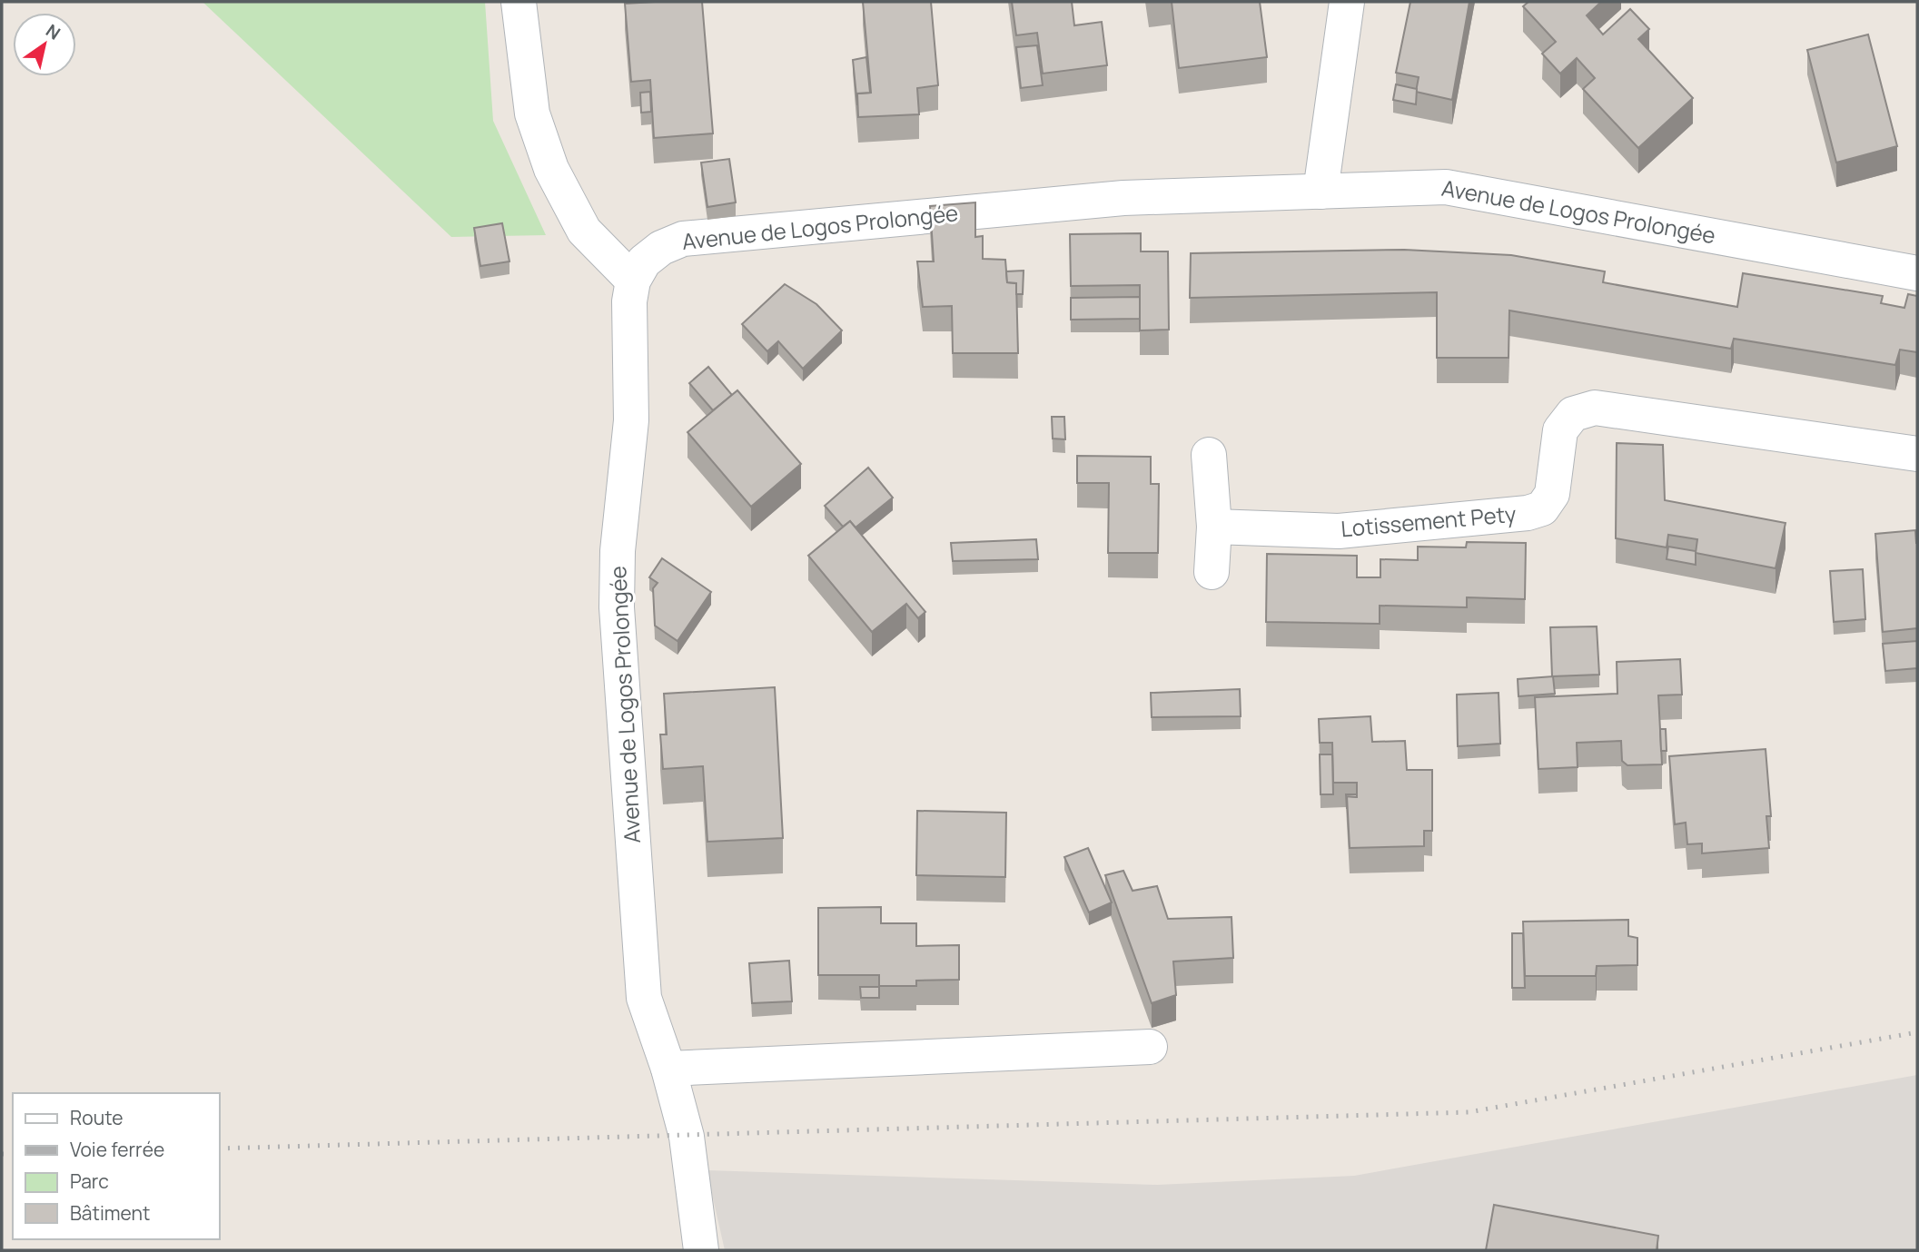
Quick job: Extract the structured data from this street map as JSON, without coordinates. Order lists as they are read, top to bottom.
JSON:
{
  "streets": {
    "street": ["Avenue de Logos Prolongée", "Lotissement Pety"]
  },
  "legend": [
    "Route",
    "Voie ferrée",
    "Parc",
    "Bâtiment"
  ],
  "north": "top right"
}
